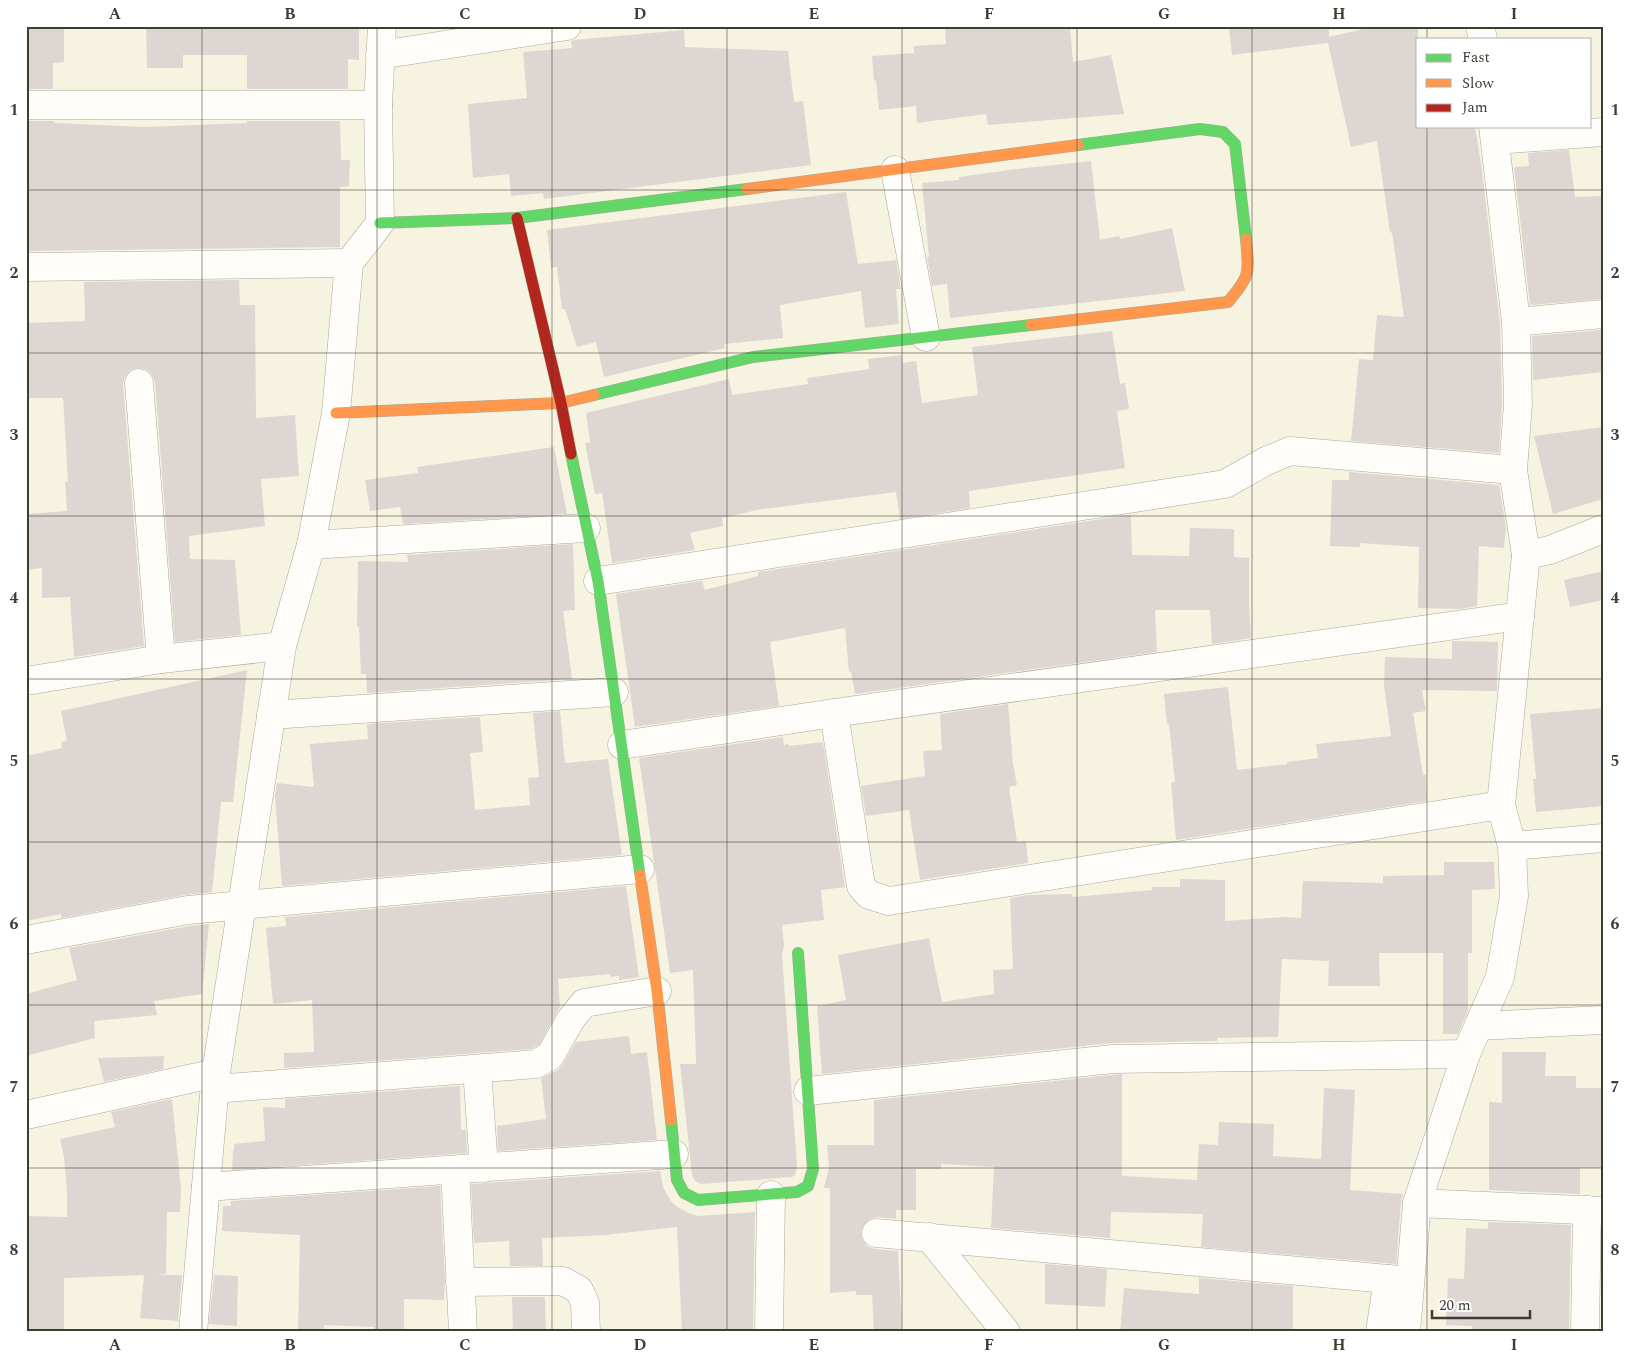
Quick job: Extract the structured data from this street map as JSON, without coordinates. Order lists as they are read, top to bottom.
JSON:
{
  "legend": ["Fast", "Slow", "Jam"],
  "scale_bar": "20 m",
  "grid": {
    "columns": [
      "A",
      "B",
      "C",
      "D",
      "E",
      "F",
      "G",
      "H",
      "I"
    ],
    "rows": [
      "1",
      "2",
      "3",
      "4",
      "5",
      "6",
      "7",
      "8"
    ]
  }
}
